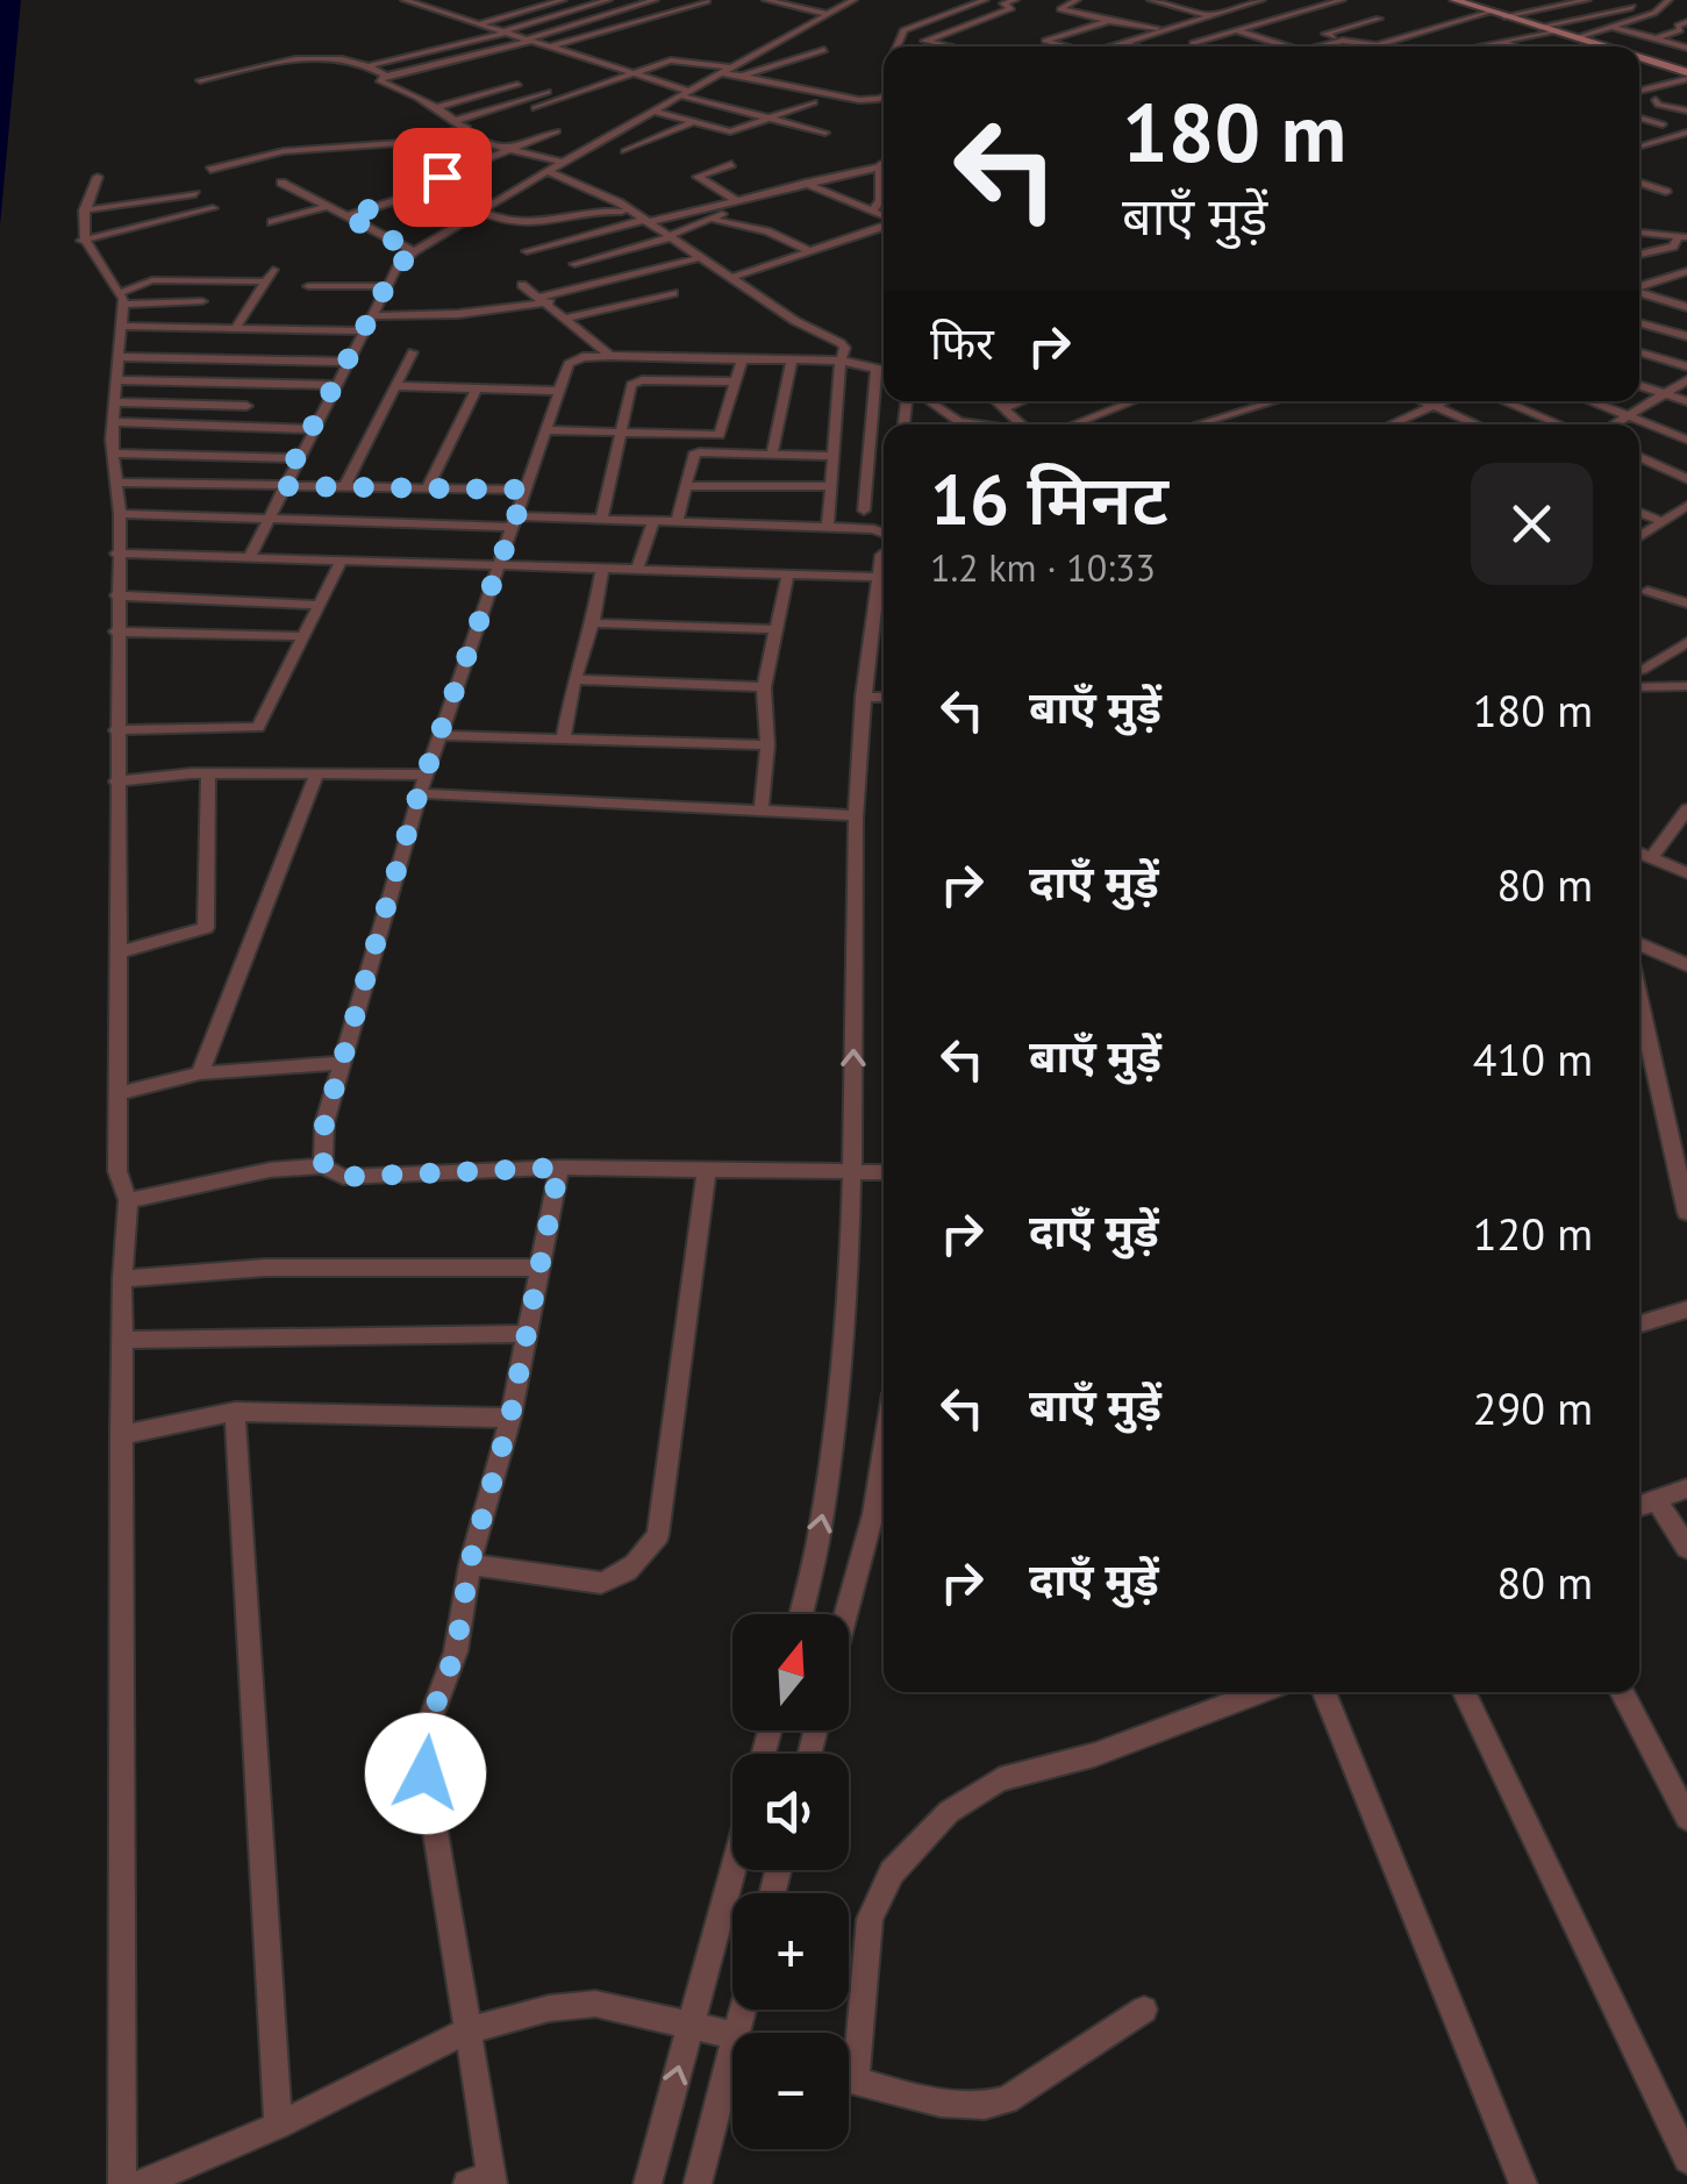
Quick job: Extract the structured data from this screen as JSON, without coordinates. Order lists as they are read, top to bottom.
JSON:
{
  "north": "top",
  "page": {
    "turn": ["180 m", "बाएँ मुड़ें"],
    "then": "फिर",
    "heading": ["16 मिनट", "1.2 km · 10:33"],
    "list": [
      {
        "name": "बाएँ मुड़ें",
        "value": "180 m"
      },
      {
        "name": "दाएँ मुड़ें",
        "value": "80 m"
      },
      {
        "name": "बाएँ मुड़ें",
        "value": "410 m"
      },
      {
        "name": "दाएँ मुड़ें",
        "value": "120 m"
      },
      {
        "name": "बाएँ मुड़ें",
        "value": "290 m"
      },
      {
        "name": "दाएँ मुड़ें",
        "value": "80 m"
      }
    ],
    "map_buttons": ["+", "−"]
  }
}
